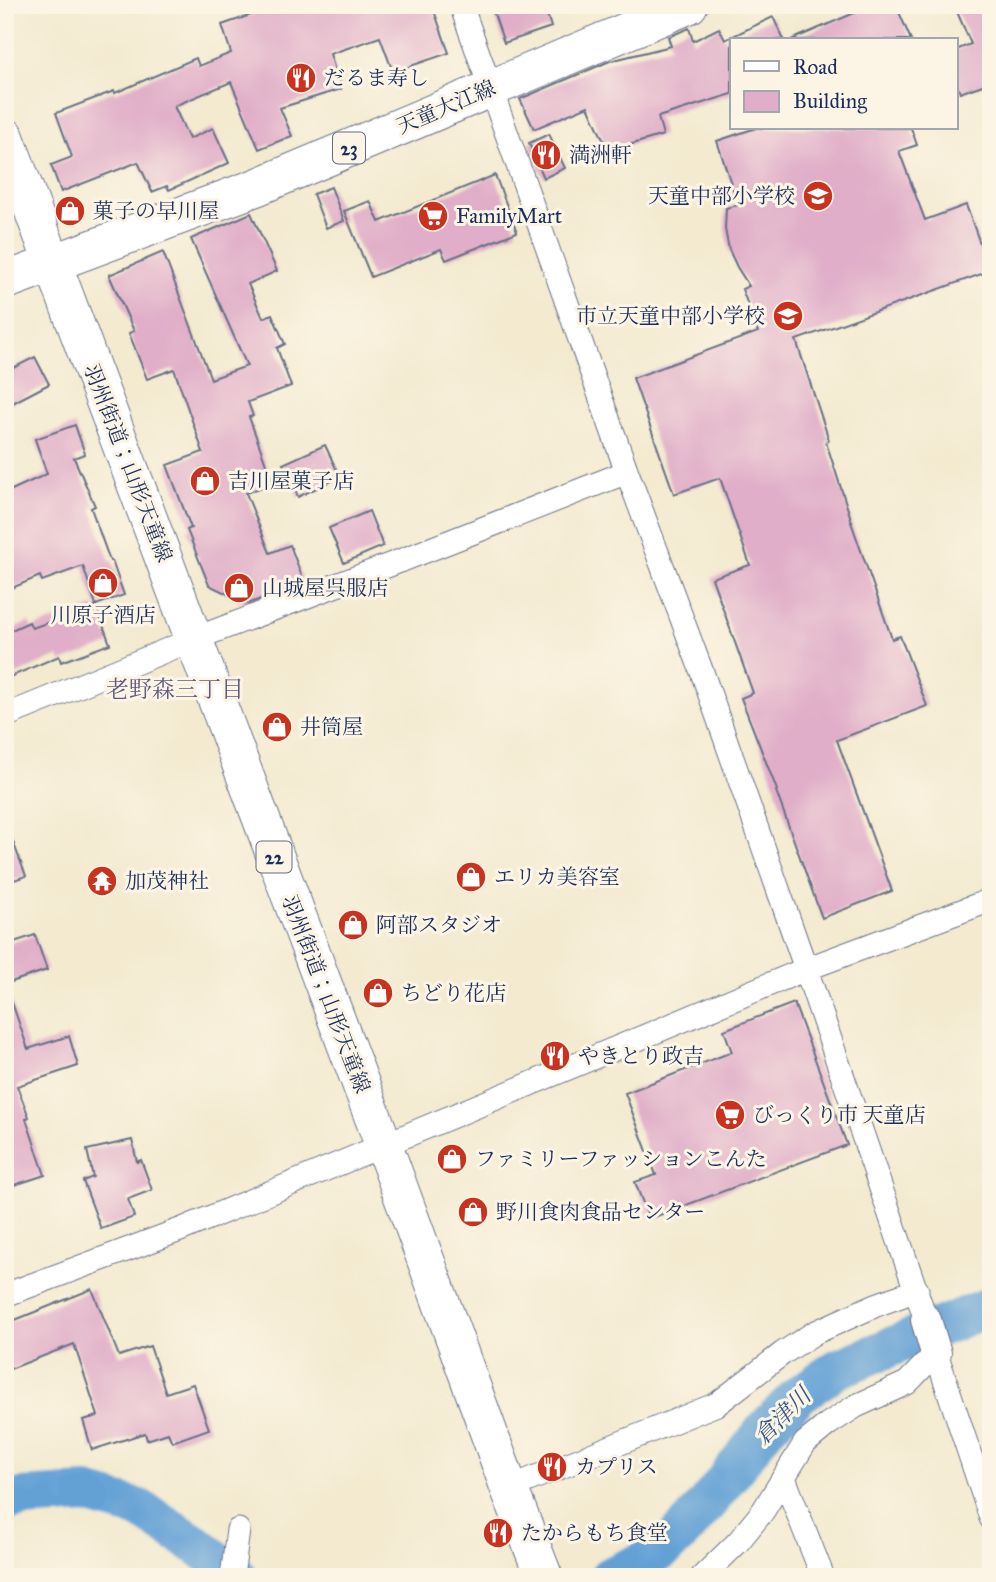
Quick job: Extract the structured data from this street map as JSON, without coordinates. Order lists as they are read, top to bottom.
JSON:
{
  "streets": {
    "main road": [
      "天童大江線",
      "23",
      "羽州街道；山形天童線",
      "22"
    ]
  },
  "crossings": [
    ["天童大江線", "羽州街道；山形天童線"]
  ],
  "districts": ["老野森三丁目"],
  "water": ["倉津川"],
  "places": {
    "restaurant": [
      "だるま寿し",
      "満洲軒",
      "やきとり政吉",
      "カプリス",
      "たからもち食堂"
    ],
    "school or university": ["天童中部小学校", "市立天童中部小学校"],
    "shop": [
      "菓子の早川屋",
      "吉川屋菓子店",
      "川原子酒店",
      "山城屋呉服店",
      "井筒屋",
      "エリカ美容室",
      "阿部スタジオ",
      "ちどり花店",
      "ファミリーファッションこんた",
      "野川食肉食品センター"
    ],
    "supermarket": ["FamilyMart", "びっくり市 天童店"],
    "temple": ["加茂神社"]
  },
  "legend": ["Road", "Building"]
}
